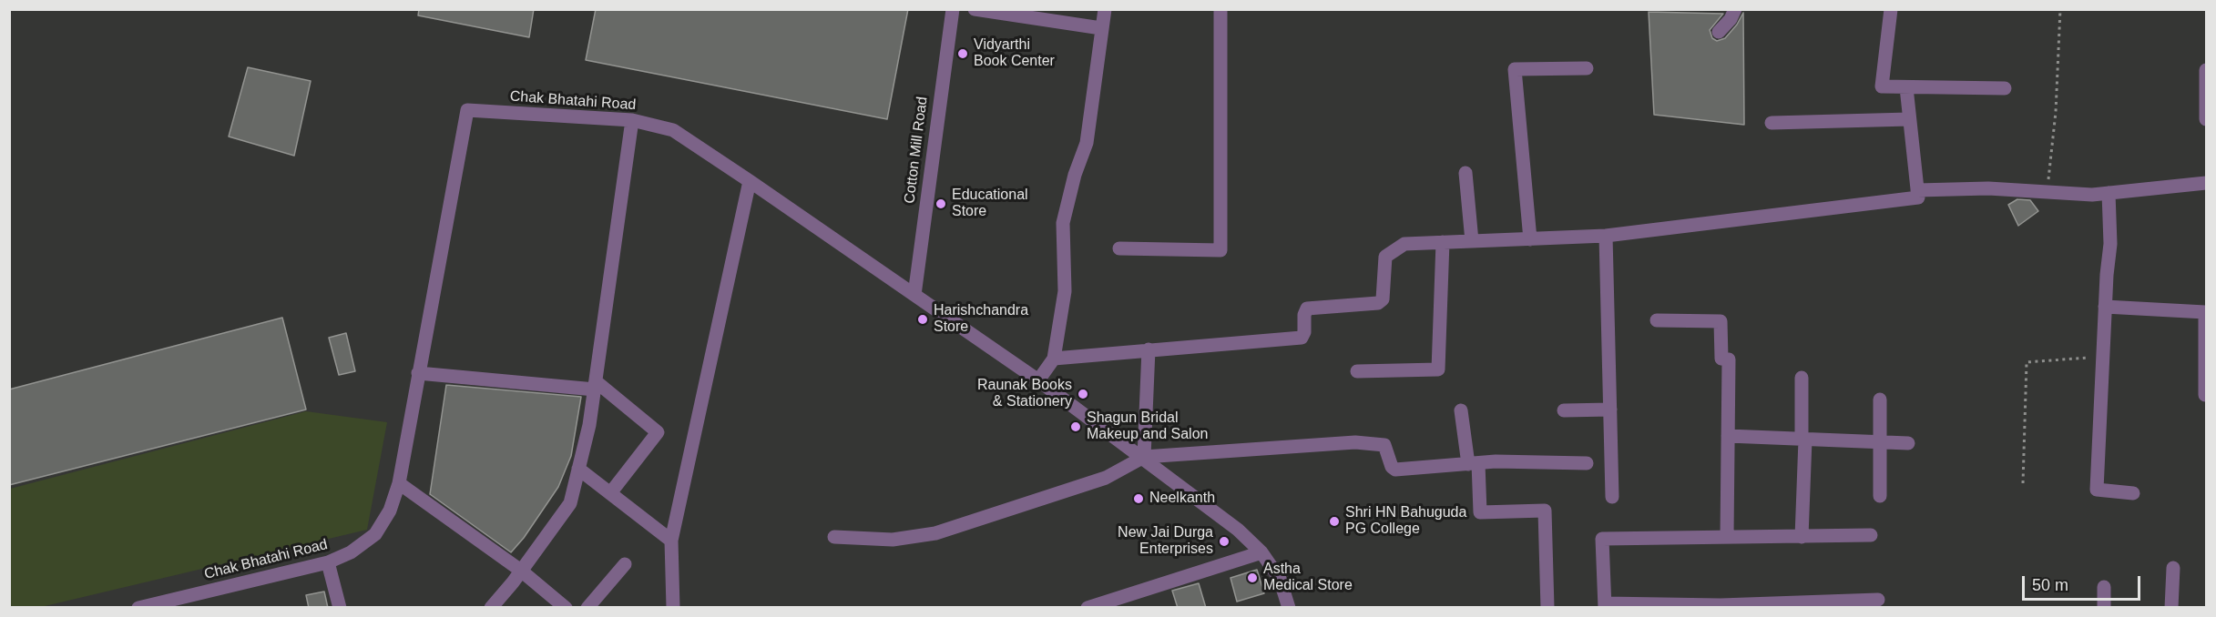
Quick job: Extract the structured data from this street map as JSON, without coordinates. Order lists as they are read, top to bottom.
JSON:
{
  "streets": {
    "street": ["Chak Bhatahi Road", "Cotton Mill Road"]
  },
  "crossings": [
    ["Chak Bhatahi Road", "Cotton Mill Road"]
  ],
  "places": [
    "Vidyarthi Book Center",
    "Educational Store",
    "Harishchandra Store",
    "Raunak Books & Stationery",
    "Shagun Bridal Makeup and Salon",
    "Neelkanth",
    "Shri HN Bahuguda PG College",
    "New Jai Durga Enterprises",
    "Astha Medical Store"
  ],
  "scale_bar": "50 m"
}
